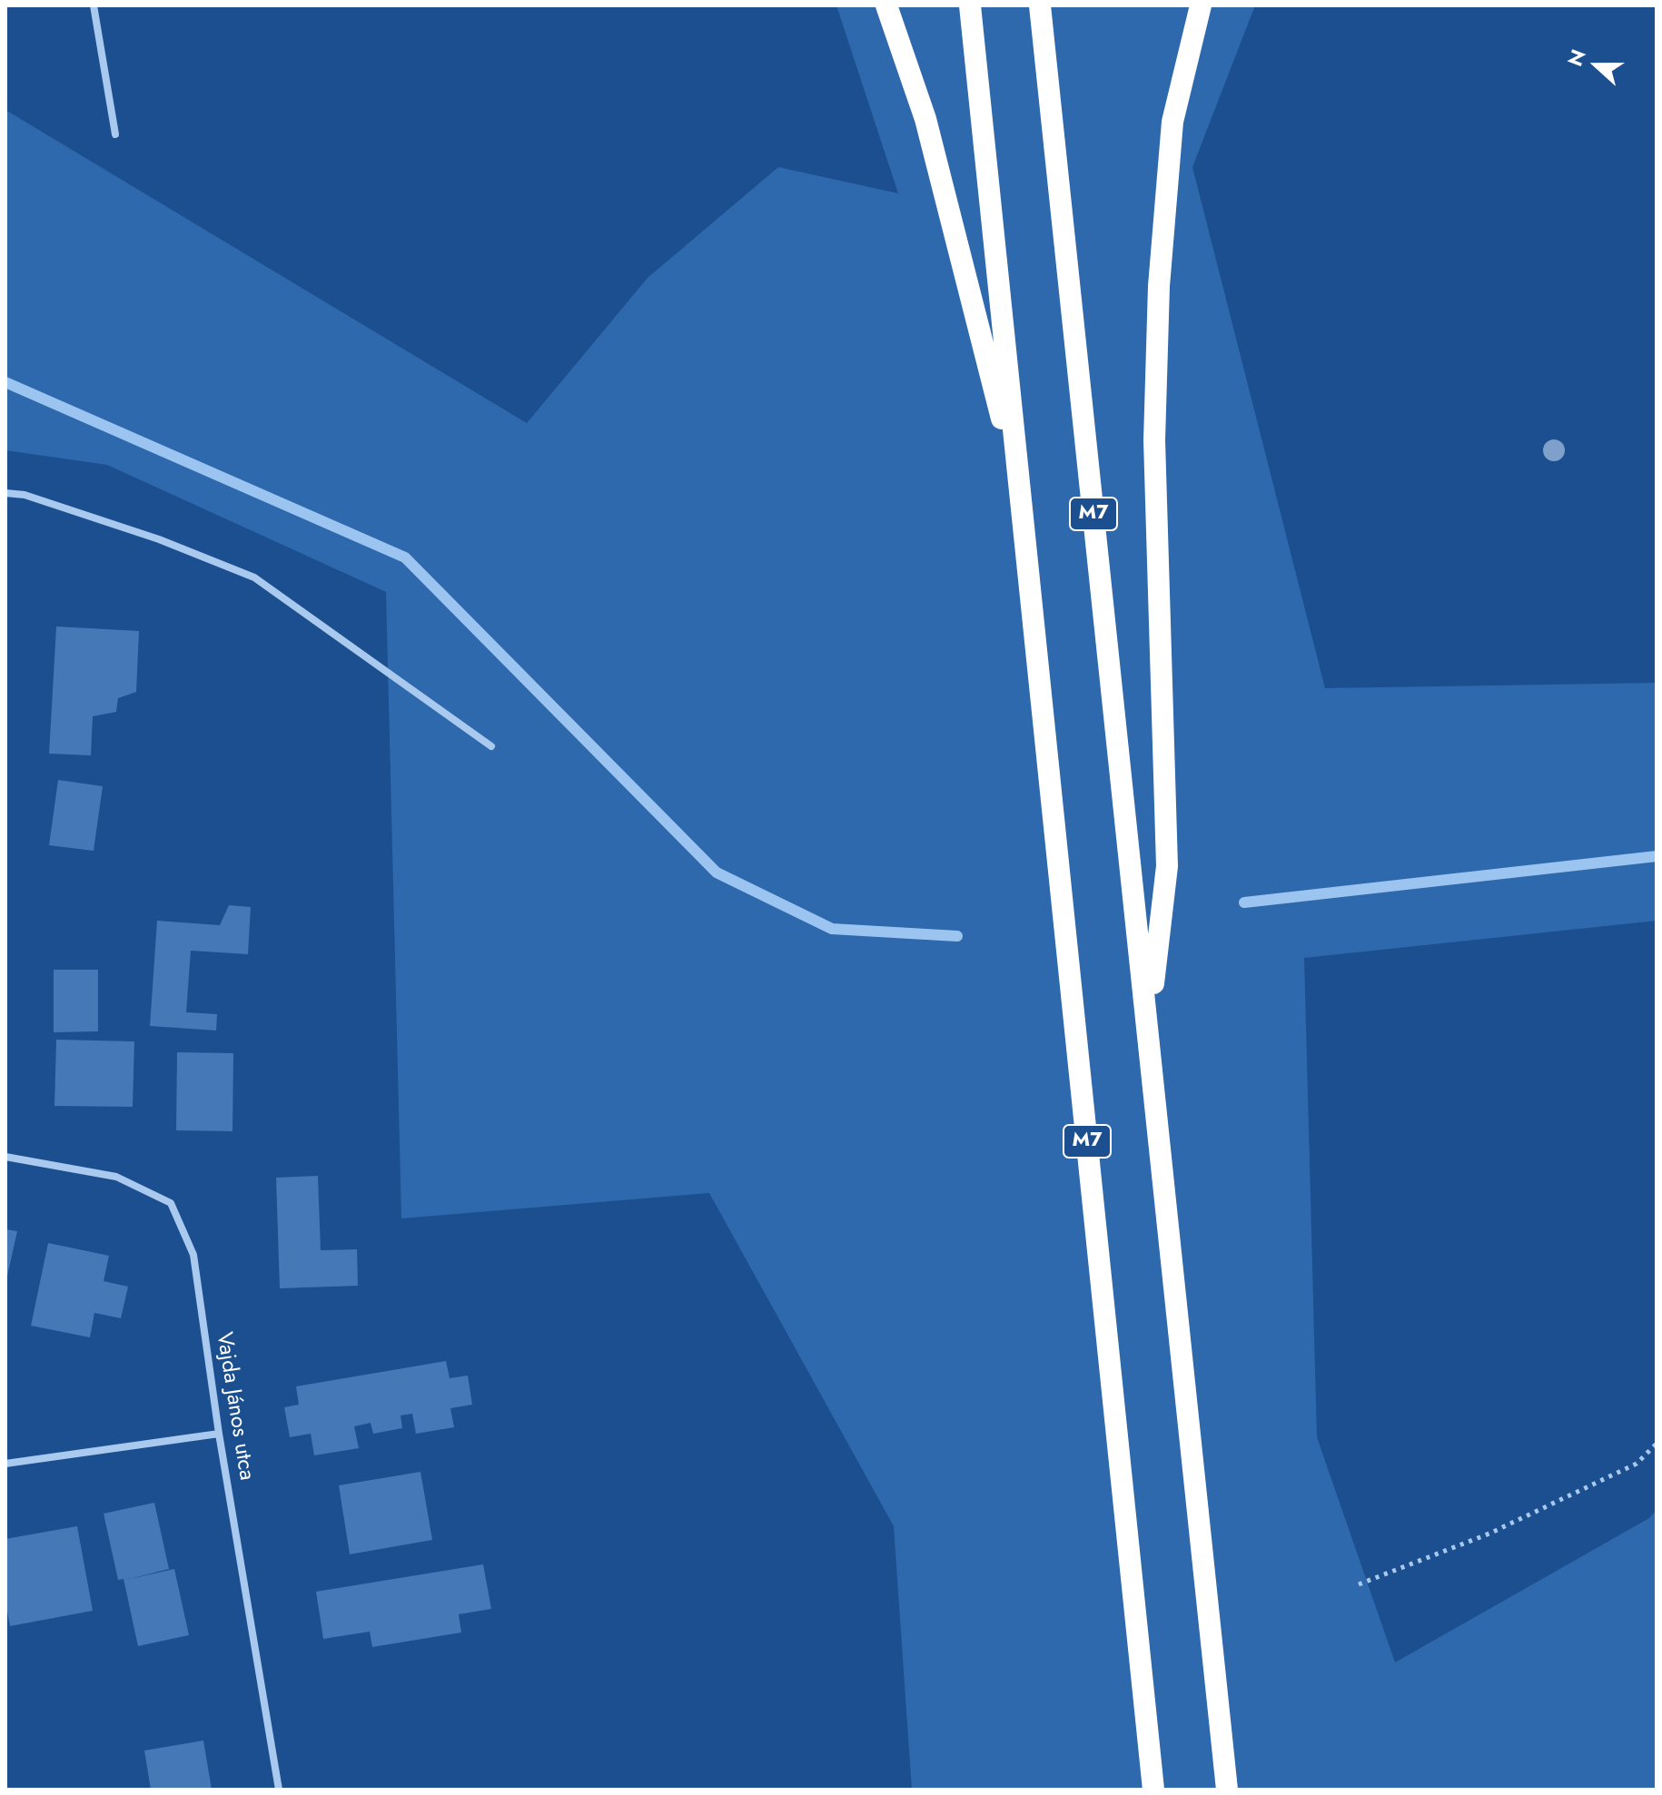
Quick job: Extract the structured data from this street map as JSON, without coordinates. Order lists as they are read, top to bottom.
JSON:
{
  "streets": {
    "highway": ["M7"],
    "street": ["Vajda János utca"]
  },
  "north": "left"
}
